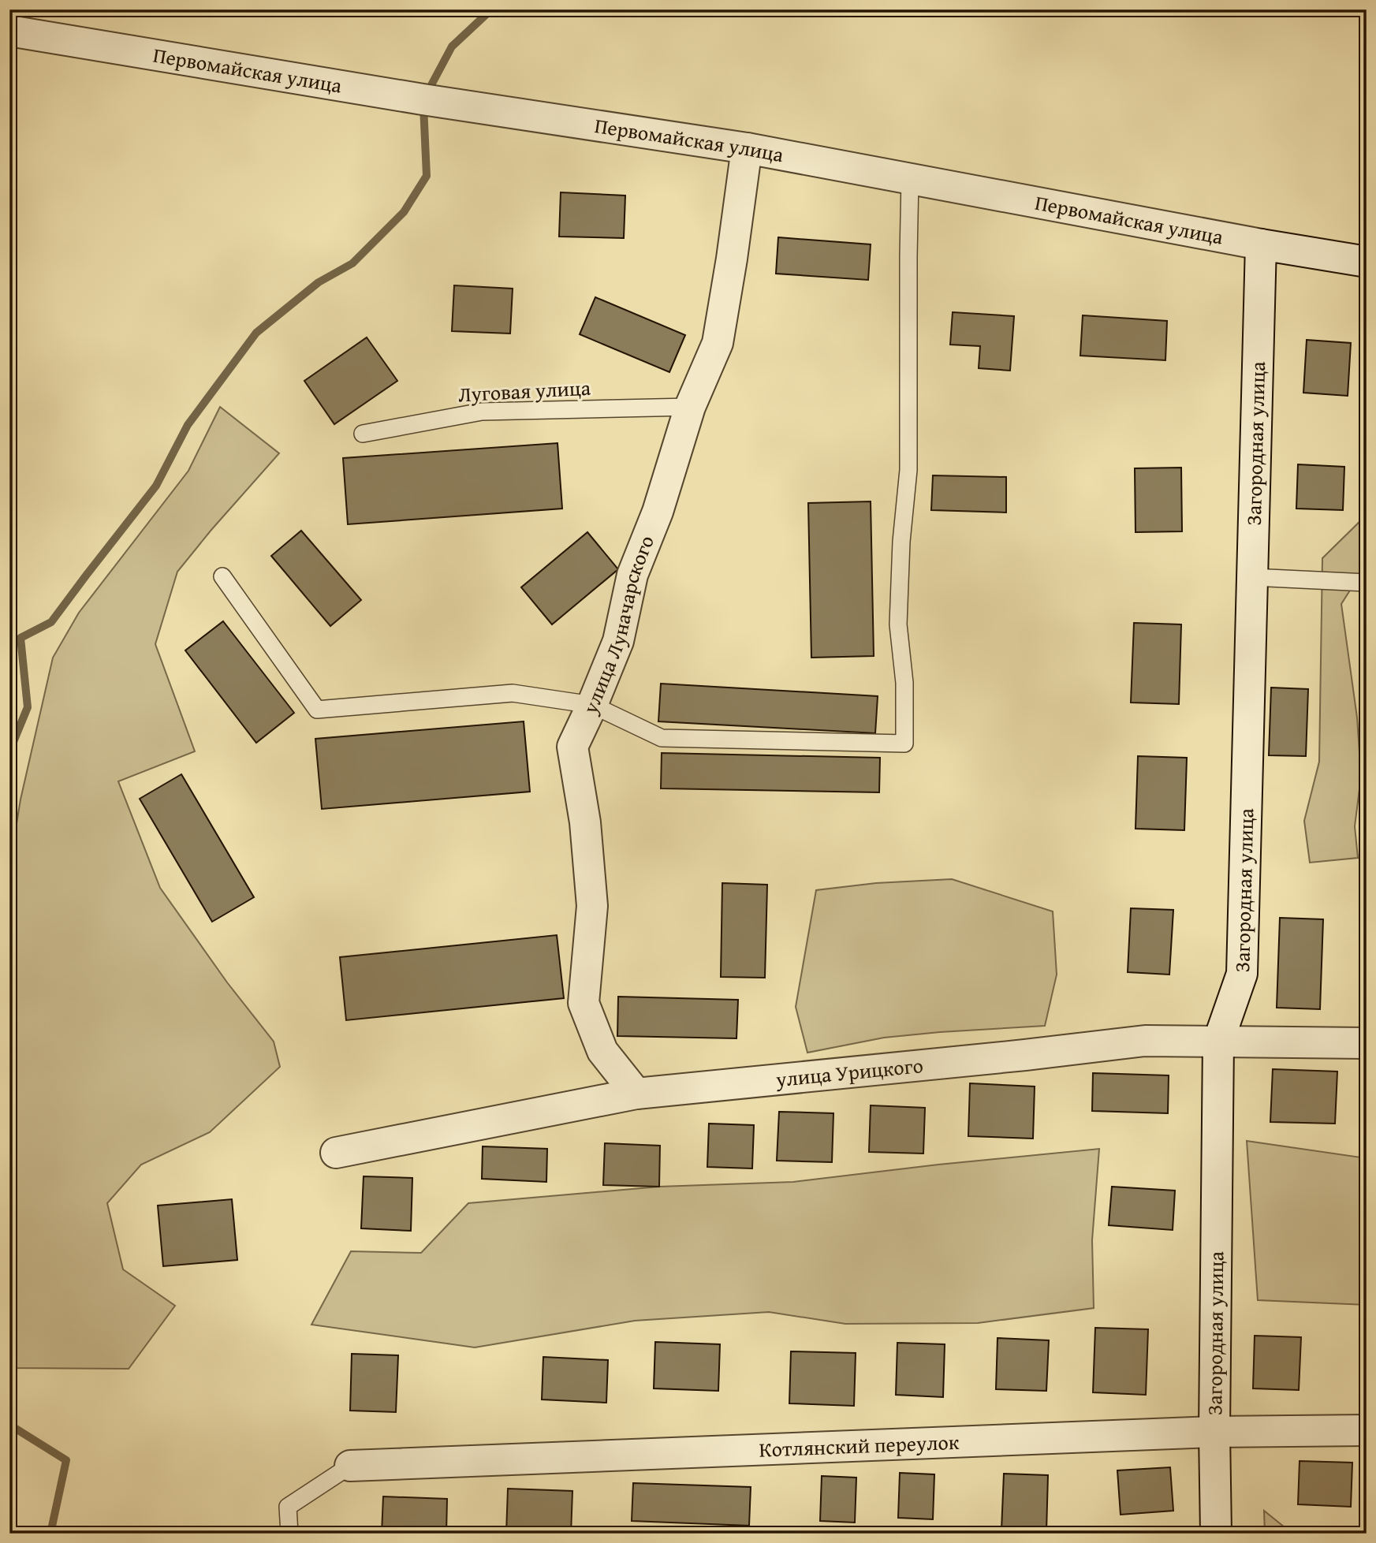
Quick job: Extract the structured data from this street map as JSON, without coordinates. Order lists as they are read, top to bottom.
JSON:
{
  "streets": {
    "street": [
      "Первомайская улица",
      "Загородная улица",
      "улица Луначарского",
      "улица Урицкого",
      "Котлянский переулок"
    ],
    "lane": ["Луговая улица"]
  },
  "crossings": [
    ["Первомайская улица", "Загородная улица"],
    ["Первомайская улица", "улица Луначарского"],
    ["Луговая улица", "улица Луначарского"],
    ["Загородная улица", "улица Урицкого"],
    ["Загородная улица", "Котлянский переулок"],
    ["улица Луначарского", "улица Урицкого"]
  ]
}
